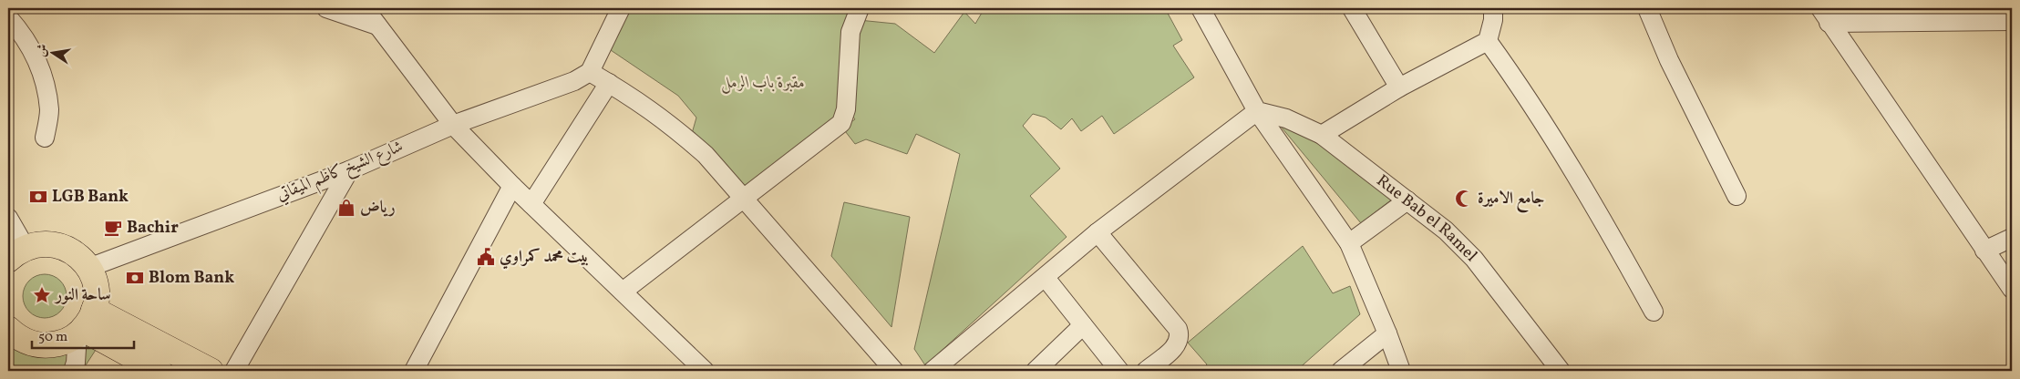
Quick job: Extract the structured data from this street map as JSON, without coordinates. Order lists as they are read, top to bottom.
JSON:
{
  "streets": {
    "street": ["شارع الشيخ كاظم الميقاتي", "Rue Bab el Ramel"]
  },
  "parks": ["مقبرة باب الرمل"],
  "places": {
    "bank": ["LGB Bank", "Blom Bank"],
    "mosque": ["جامع الاميرة"],
    "shop": ["رياض"],
    "cafe": ["Bachir"],
    "public building": ["بيت محمد كمراوي"],
    "place": ["ساحة النور"]
  },
  "scale_bar": "50 m",
  "north": "left"
}
